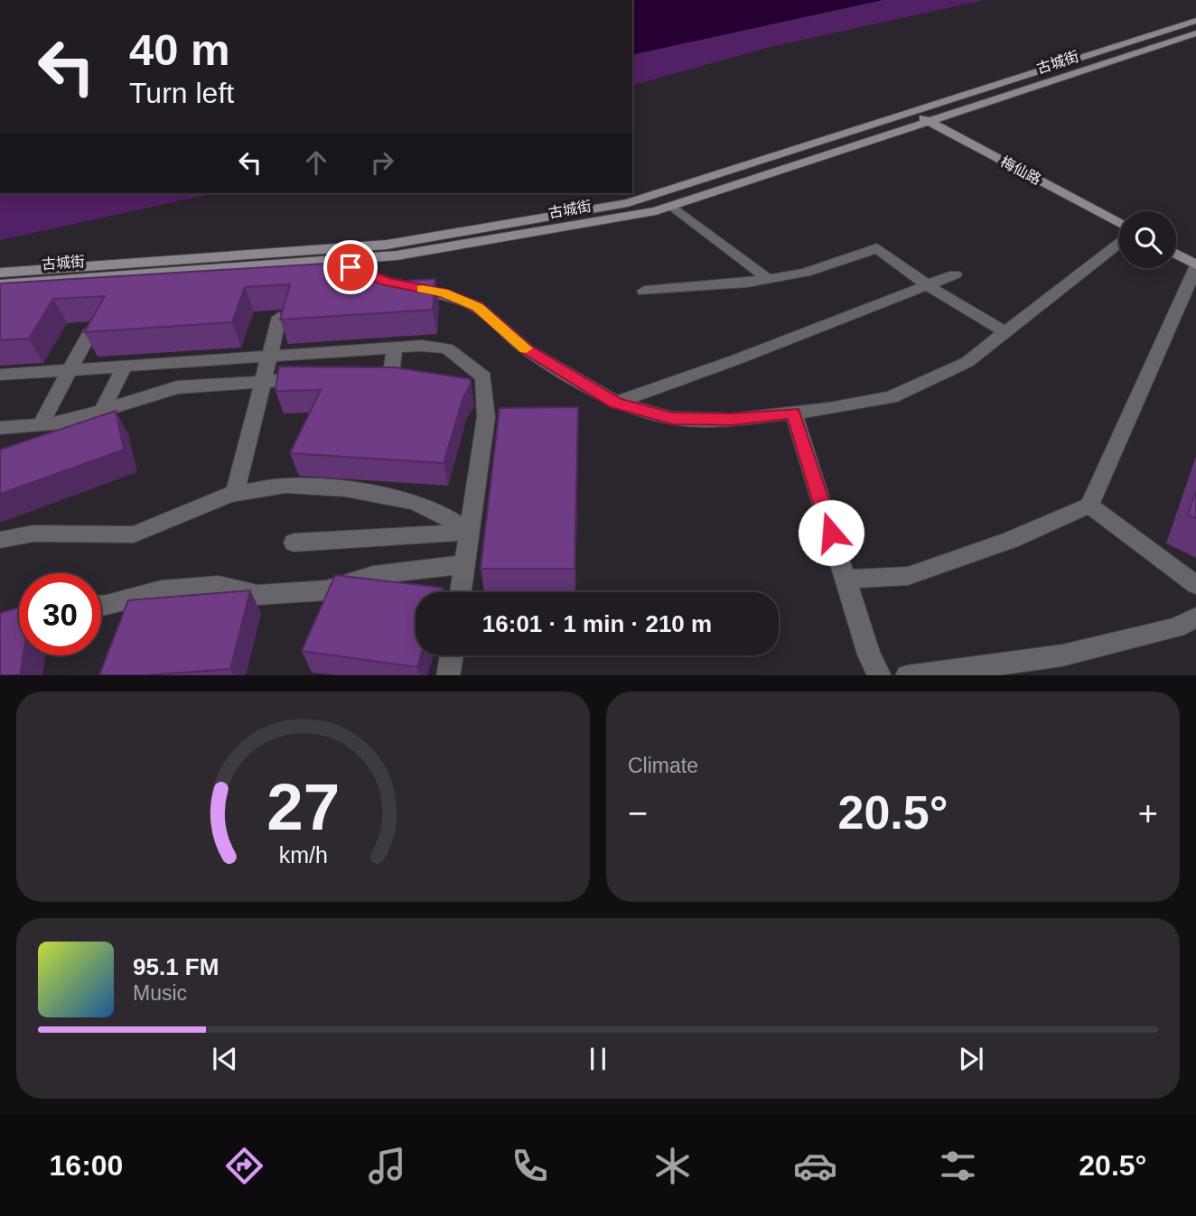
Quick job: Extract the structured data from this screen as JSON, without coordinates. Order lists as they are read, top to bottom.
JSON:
{
  "streets": {
    "main road": ["古城街", "梅仙路"]
  },
  "crossings": [
    ["古城街", "梅仙路"]
  ],
  "page": {
    "turn": ["40 m", "Turn left"],
    "limit": "30",
    "trip": "16:01 · 1 min · 210 m",
    "tile": "Climate",
    "heat": ["−", "20.5°", "+"],
    "song": ["95.1 FM", "Music"],
    "tabs": ["16:00", "20.5°"],
    "gauge": ["27", "km/h"]
  }
}
